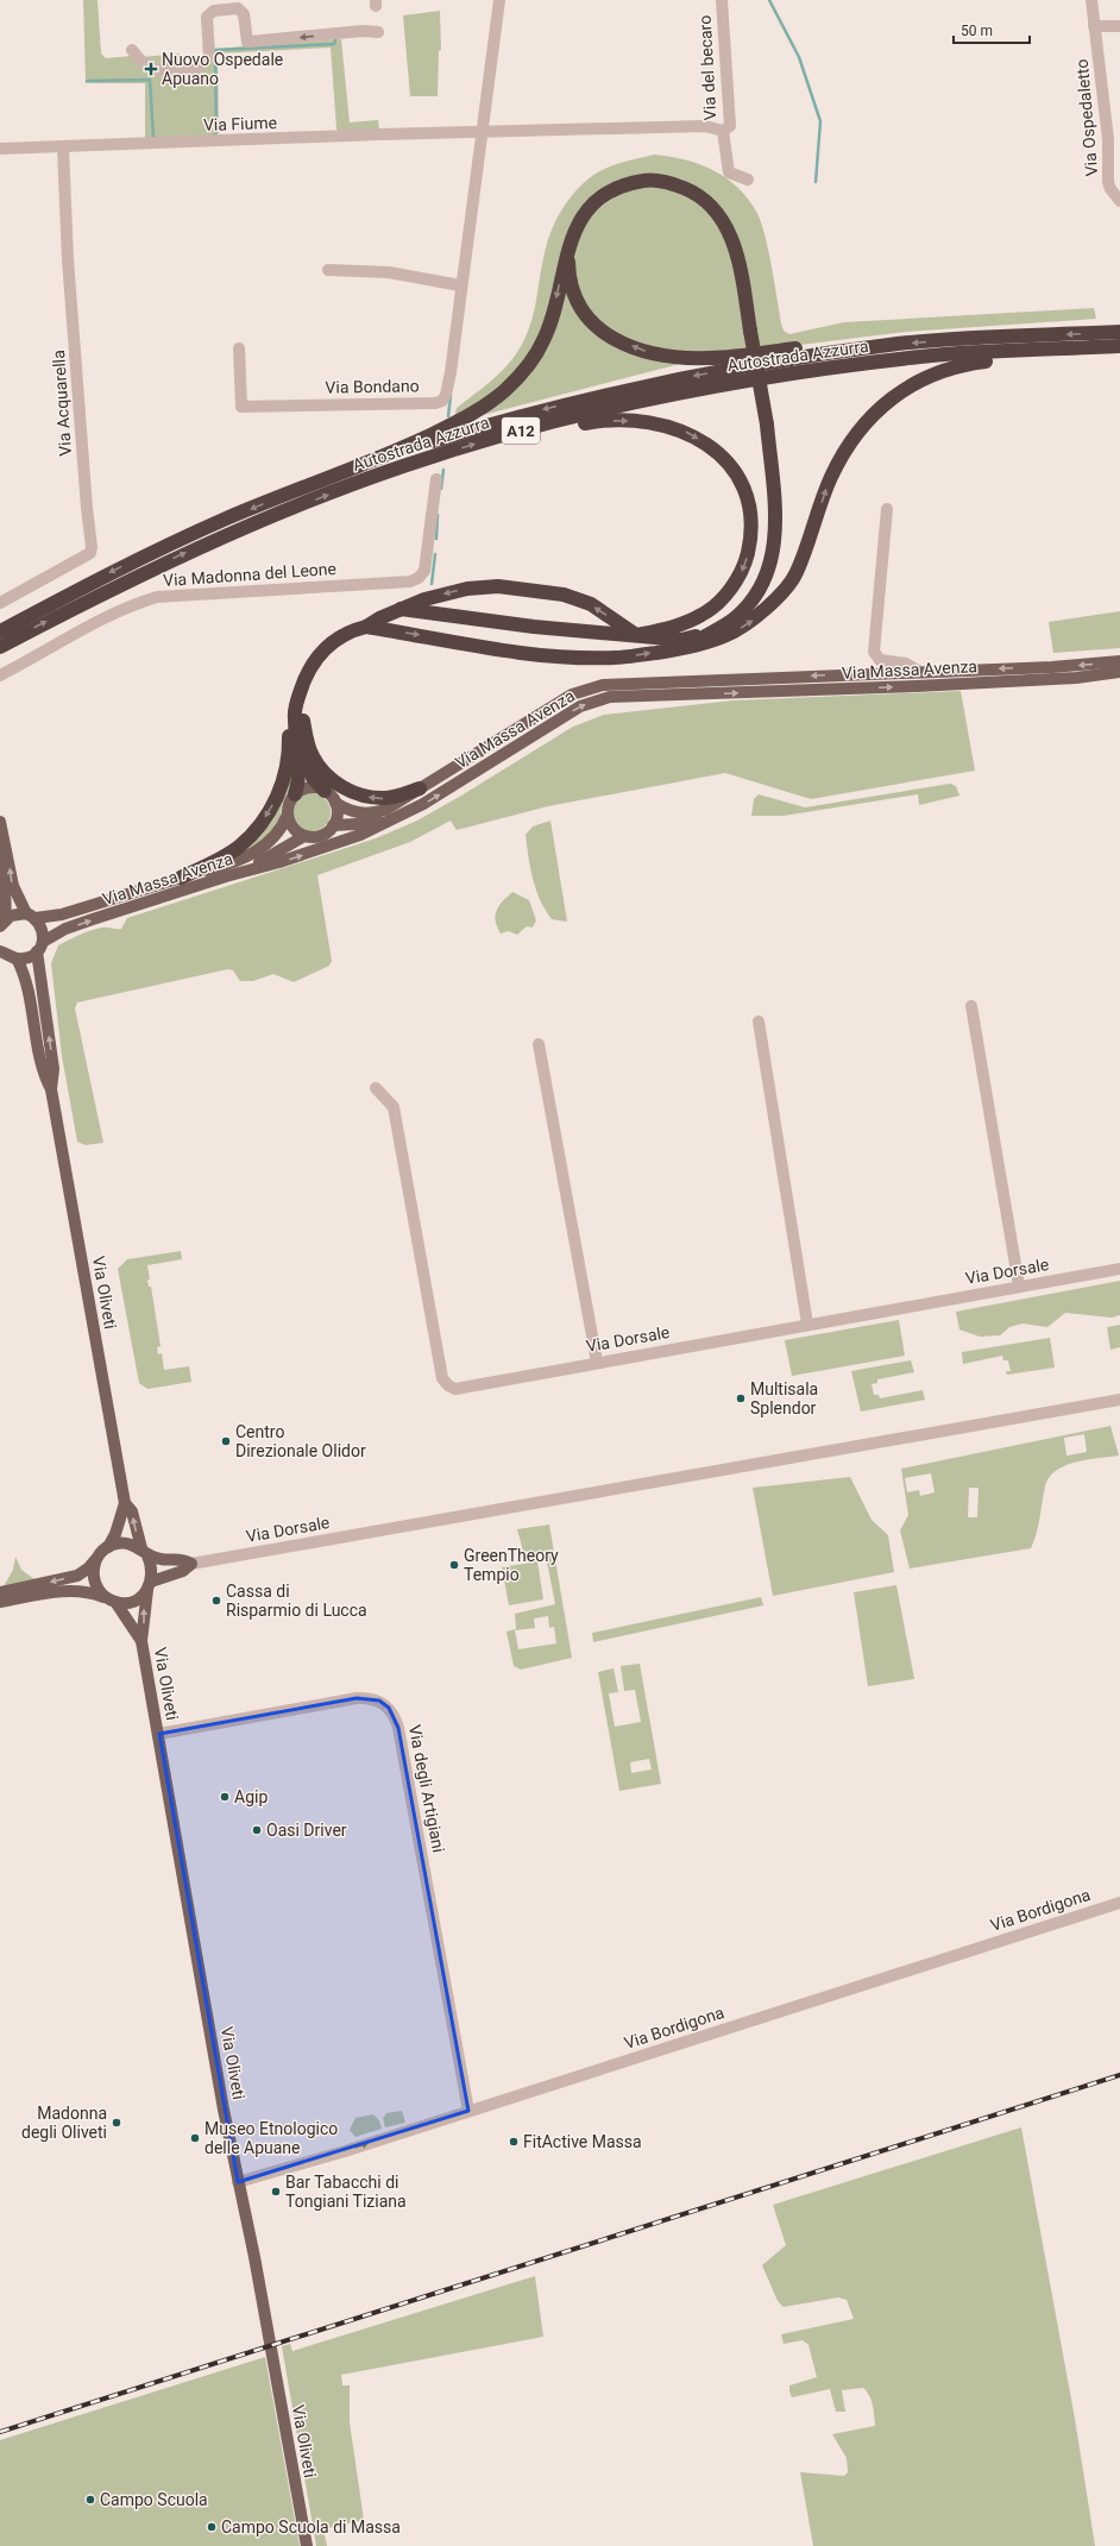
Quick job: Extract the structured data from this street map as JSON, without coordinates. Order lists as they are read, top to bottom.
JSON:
{
  "streets": {
    "highway": ["Autostrada Azzurra", "A12"],
    "main road": ["Via Massa Avenza", "Via Dorsale", "Via Oliveti"],
    "street": [
      "Via del becaro",
      "Via Ospedaletto",
      "Via Fiume",
      "Via Bondano",
      "Via Acquarella",
      "Via Madonna del Leone",
      "Via degli Artigiani",
      "Via Bordigona"
    ]
  },
  "crossings": [
    ["Via del becaro", "Via Fiume"],
    ["Via Fiume", "Via Bondano"],
    ["Via Fiume", "Via Acquarella"],
    ["Autostrada Azzurra", "A12"],
    ["Via Massa Avenza", "Via Oliveti"],
    ["Via Dorsale", "Via Oliveti"],
    ["Via Oliveti", "Via degli Artigiani"],
    ["Via Oliveti", "Via Bordigona"],
    ["Via degli Artigiani", "Via Bordigona"]
  ],
  "places": {
    "health": ["Nuovo Ospedale Apuano"],
    "other": [
      "Multisala Splendor",
      "Centro Direzionale Olidor",
      "GreenTheory Tempio",
      "Cassa di Risparmio di Lucca",
      "Agip",
      "Oasi Driver",
      "Madonna degli Oliveti",
      "Museo Etnologico delle Apuane",
      "FitActive Massa",
      "Bar Tabacchi di Tongiani Tiziana",
      "Campo Scuola",
      "Campo Scuola di Massa"
    ]
  },
  "scale_bar": "50 m"
}
